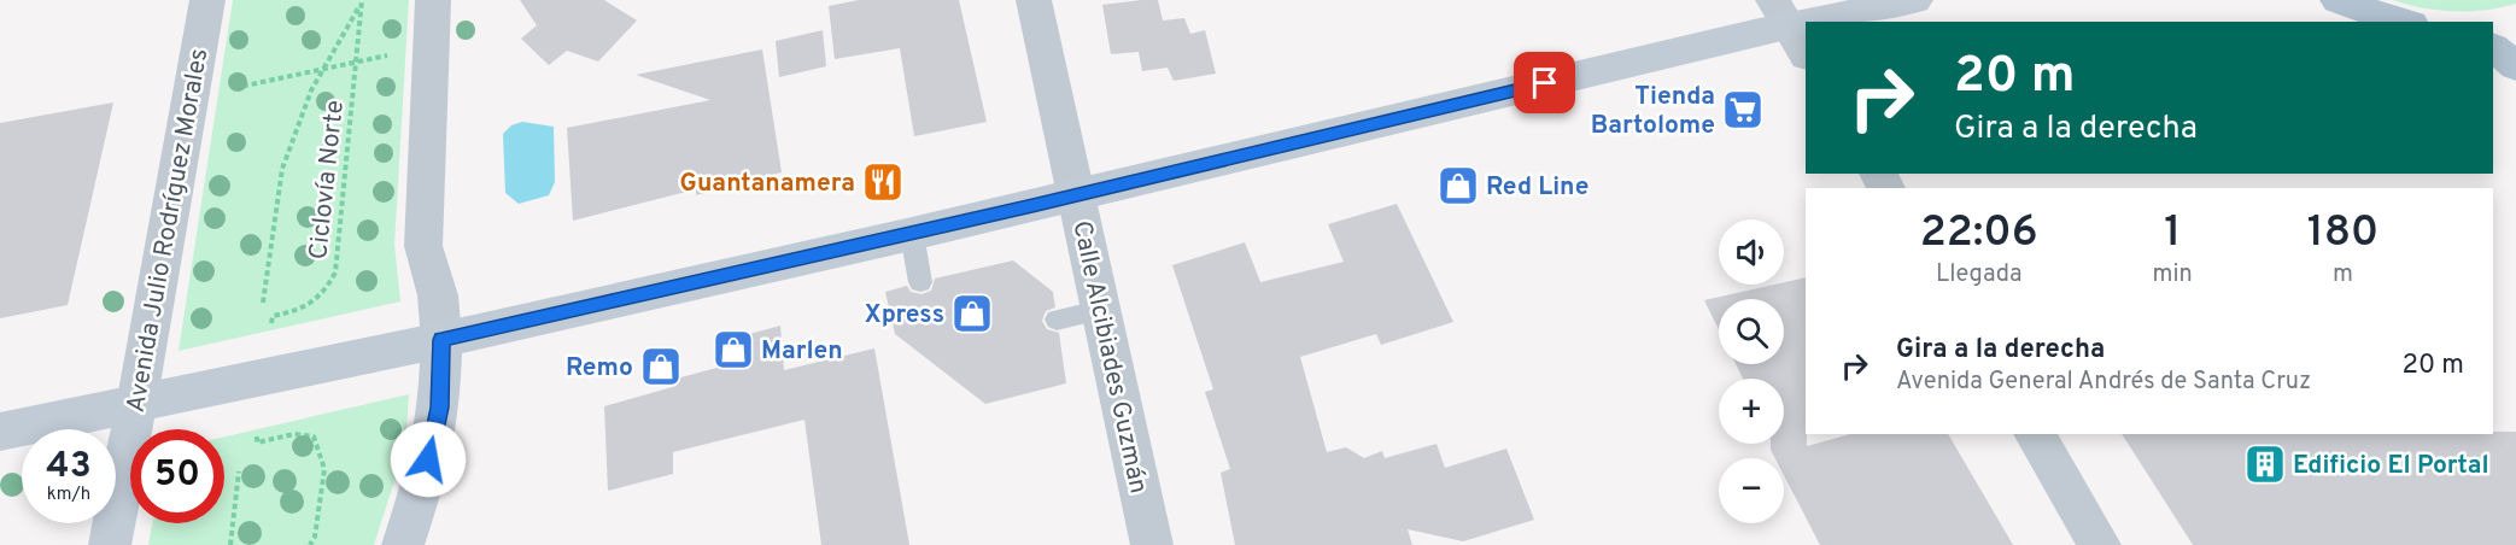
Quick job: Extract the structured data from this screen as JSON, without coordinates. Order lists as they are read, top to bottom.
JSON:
{
  "streets": {
    "main road": ["Avenida Julio Rodríguez Morales"],
    "street": ["Calle Alcibiades Guzmán"],
    "path": ["Ciclovía Norte"]
  },
  "places": {
    "supermarket": ["Tienda Bartolome"],
    "restaurant": ["Guantanamera"],
    "shop": [
      "Red Line",
      "Xpress",
      "Marlen",
      "Remo"
    ],
    "building": ["Edificio El Portal"]
  },
  "page": {
    "turn": ["20 m", "Gira a la derecha"],
    "eta": [
      "22:06",
      "Llegada",
      "1",
      "min",
      "180",
      "m"
    ],
    "map_buttons": ["+", "−"],
    "list": [
      {
        "name": "Gira a la derecha",
        "note": "Avenida General Andrés de Santa Cruz",
        "value": "20 m"
      }
    ],
    "speed": "43 km/h",
    "limit": "50"
  }
}
